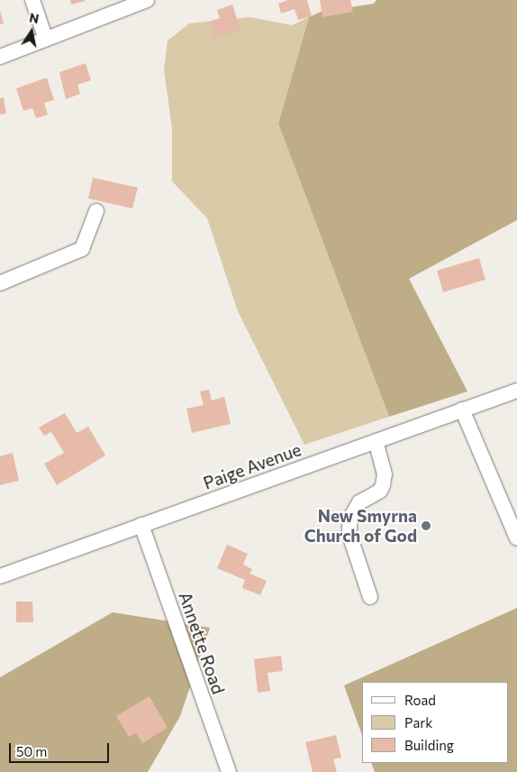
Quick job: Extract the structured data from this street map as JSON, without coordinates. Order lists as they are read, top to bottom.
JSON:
{
  "streets": {
    "street": ["Paige Avenue", "Annette Road"]
  },
  "crossings": [
    ["Paige Avenue", "Annette Road"]
  ],
  "places": ["New Smyrna Church of God"],
  "legend": ["Road", "Park", "Building"],
  "scale_bar": "50 m",
  "north": "top"
}
